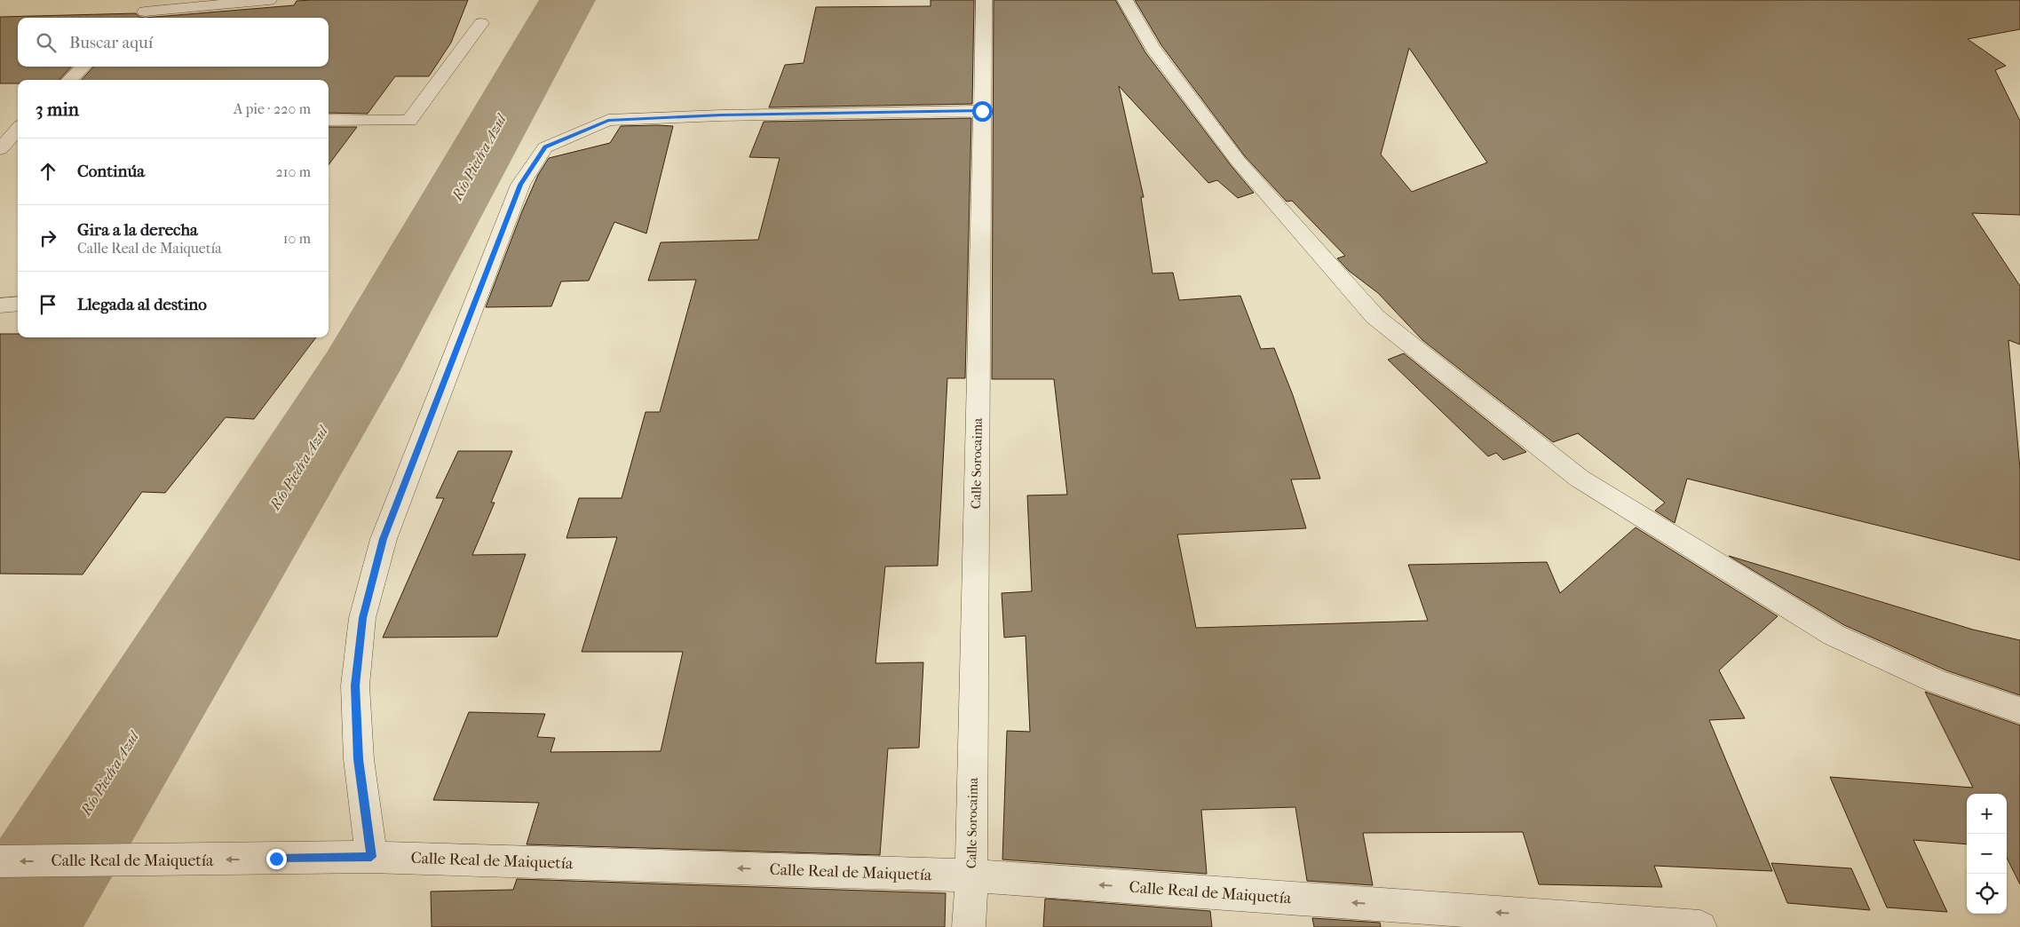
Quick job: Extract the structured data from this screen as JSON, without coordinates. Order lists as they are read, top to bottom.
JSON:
{
  "streets": {
    "street": ["Calle Sorocaima", "Calle Real de Maiquetía"]
  },
  "crossings": [
    ["Calle Sorocaima", "Calle Real de Maiquetía"]
  ],
  "one_way": ["Calle Real de Maiquetía"],
  "water": ["Río Piedra Azul"],
  "page": {
    "search": "Buscar aquí",
    "heading": ["3 min", "A pie · 220 m"],
    "list": [
      ["Continúa", "210 m"],
      ["Gira a la derecha", "Calle Real de Maiquetía", "10 m"],
      "Llegada al destino"
    ],
    "map_buttons": ["+", "−"]
  }
}
